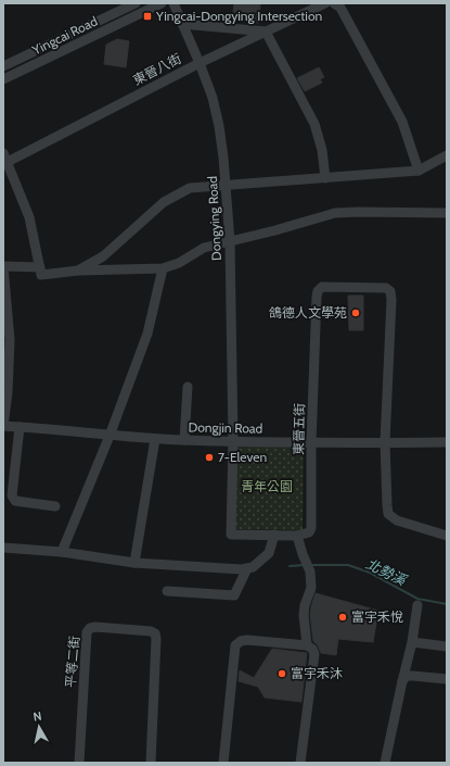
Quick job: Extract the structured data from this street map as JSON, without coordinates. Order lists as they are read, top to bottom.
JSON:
{
  "streets": {
    "street": [
      "Yingcai Road",
      "東晉八街",
      "Dongying Road",
      "Dongjin Road",
      "東晉五街",
      "平等二街"
    ]
  },
  "crossings": [
    ["東晉八街", "Dongying Road"],
    ["Dongying Road", "Dongjin Road"],
    ["Dongjin Road", "東晉五街"]
  ],
  "water": ["北勢溪"],
  "parks": ["青年公園"],
  "places": {
    "transit": ["Yingcai-Dongying Intersection"],
    "other": [
      "鴿德人文學苑",
      "7-Eleven",
      "富宇禾悅",
      "富宇禾沐"
    ]
  },
  "north": "top"
}
